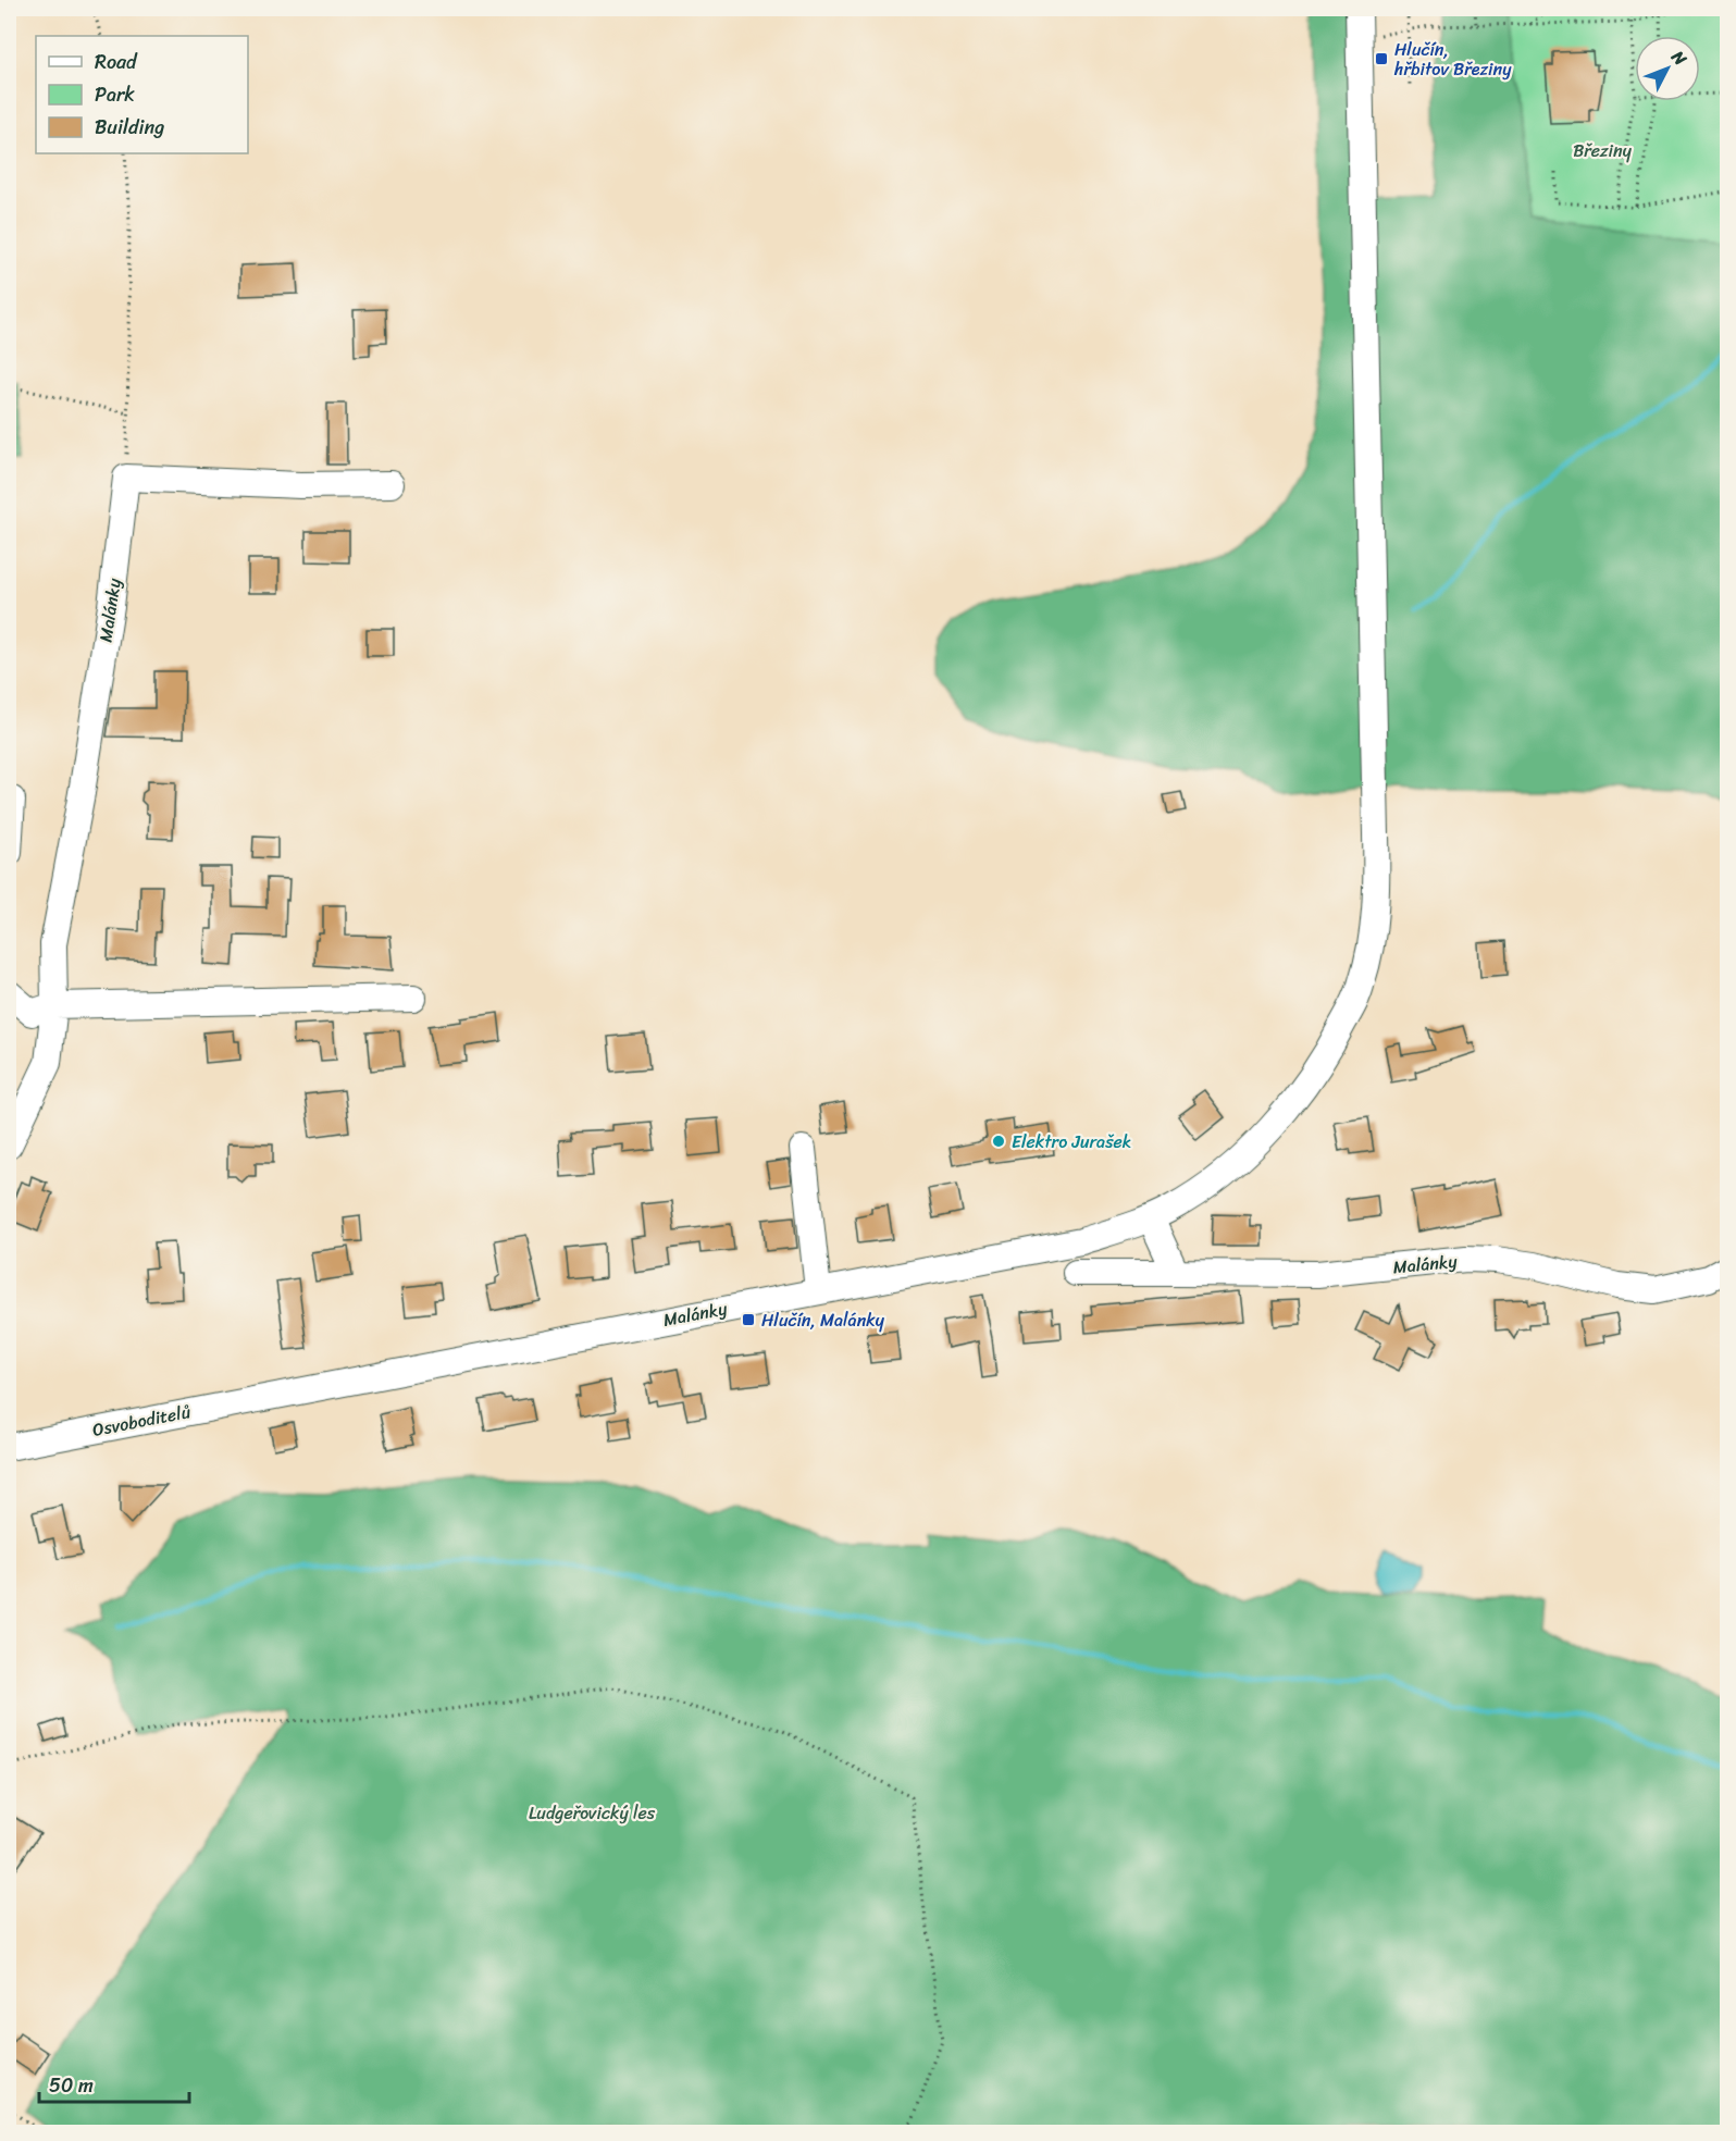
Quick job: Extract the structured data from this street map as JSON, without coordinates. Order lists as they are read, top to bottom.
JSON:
{
  "streets": {
    "street": ["Malánky", "Osvoboditelů"]
  },
  "crossings": [
    ["Malánky", "Osvoboditelů"]
  ],
  "parks": ["Březiny", "Ludgeřovický les"],
  "places": {
    "transit": ["Hlučín, hřbitov Březiny", "Hlučín, Malánky"],
    "other": ["Elektro Jurašek"]
  },
  "legend": ["Road", "Park", "Building"],
  "scale_bar": "50 m",
  "north": "top right"
}
